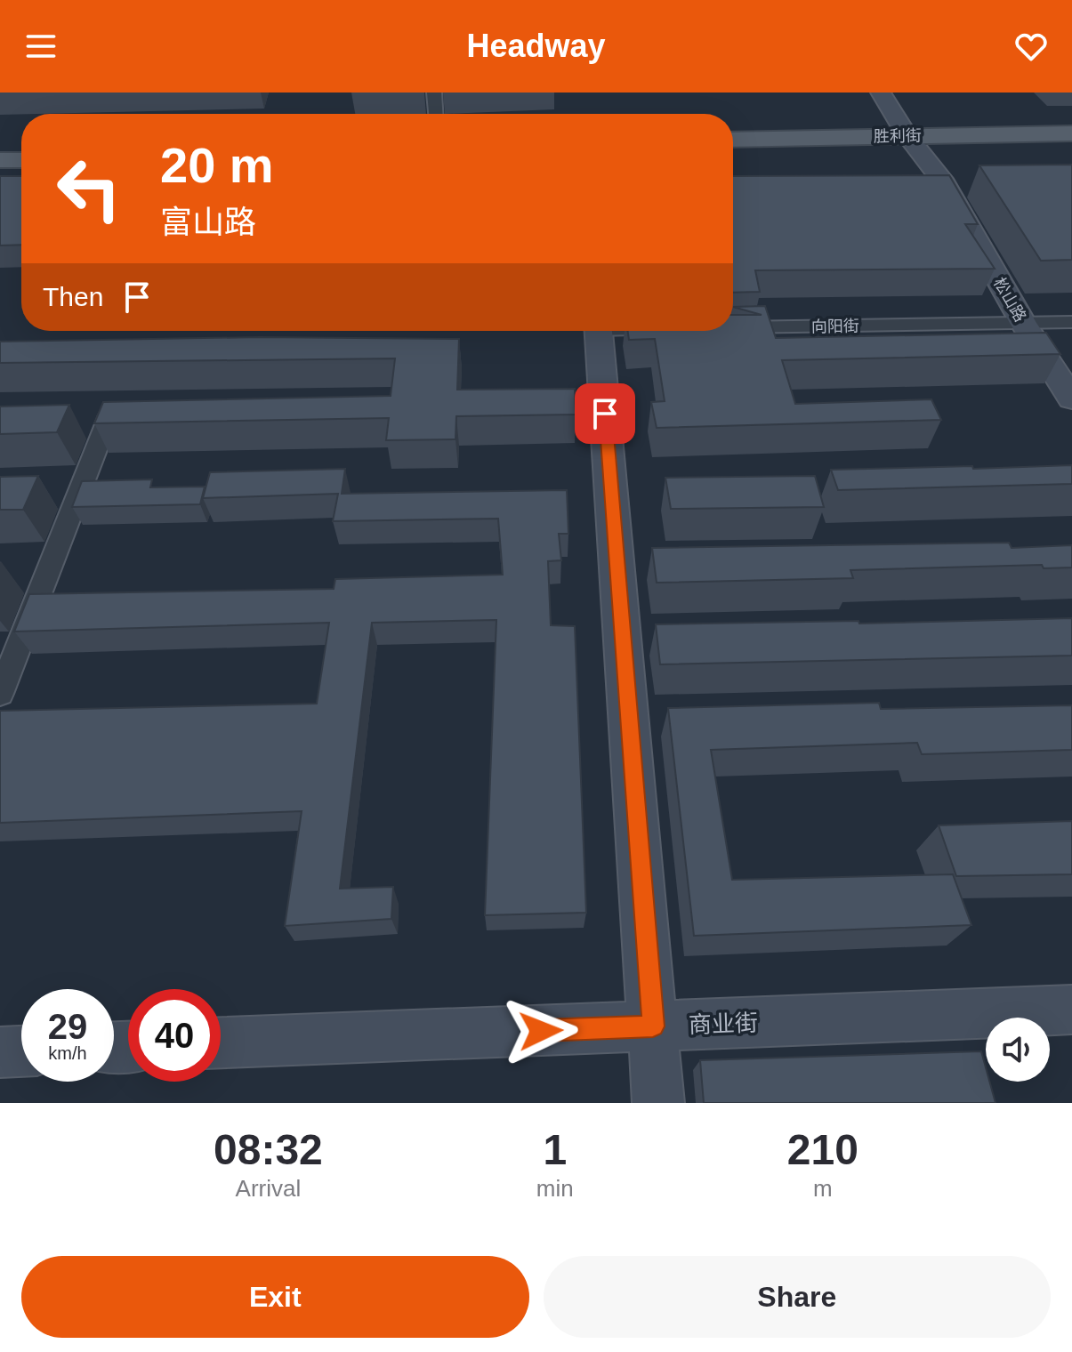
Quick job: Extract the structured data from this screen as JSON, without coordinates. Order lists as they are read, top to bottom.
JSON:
{
  "streets": {
    "main road": ["胜利街"],
    "street": ["松山路", "向阳街", "商业街"]
  },
  "crossings": [
    ["胜利街", "松山路"],
    ["松山路", "向阳街"]
  ],
  "page": {
    "header": "Headway",
    "turn": ["20 m", "富山路"],
    "then": "Then",
    "speed": "29 km/h",
    "limit": "40",
    "eta": [
      "08:32",
      "Arrival",
      "1",
      "min",
      "210",
      "m"
    ],
    "buttons": ["Exit", "Share"]
  }
}
